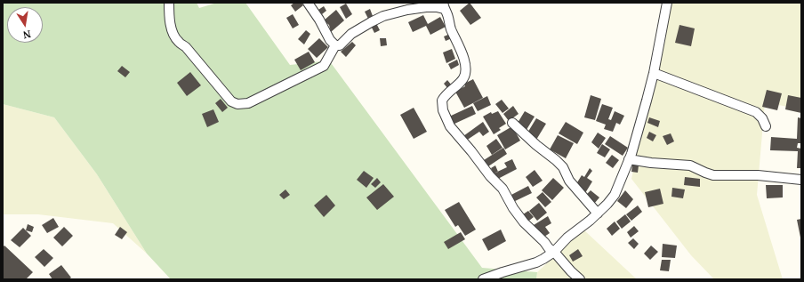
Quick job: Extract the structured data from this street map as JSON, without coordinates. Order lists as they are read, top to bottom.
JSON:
{
  "north": "bottom"
}
